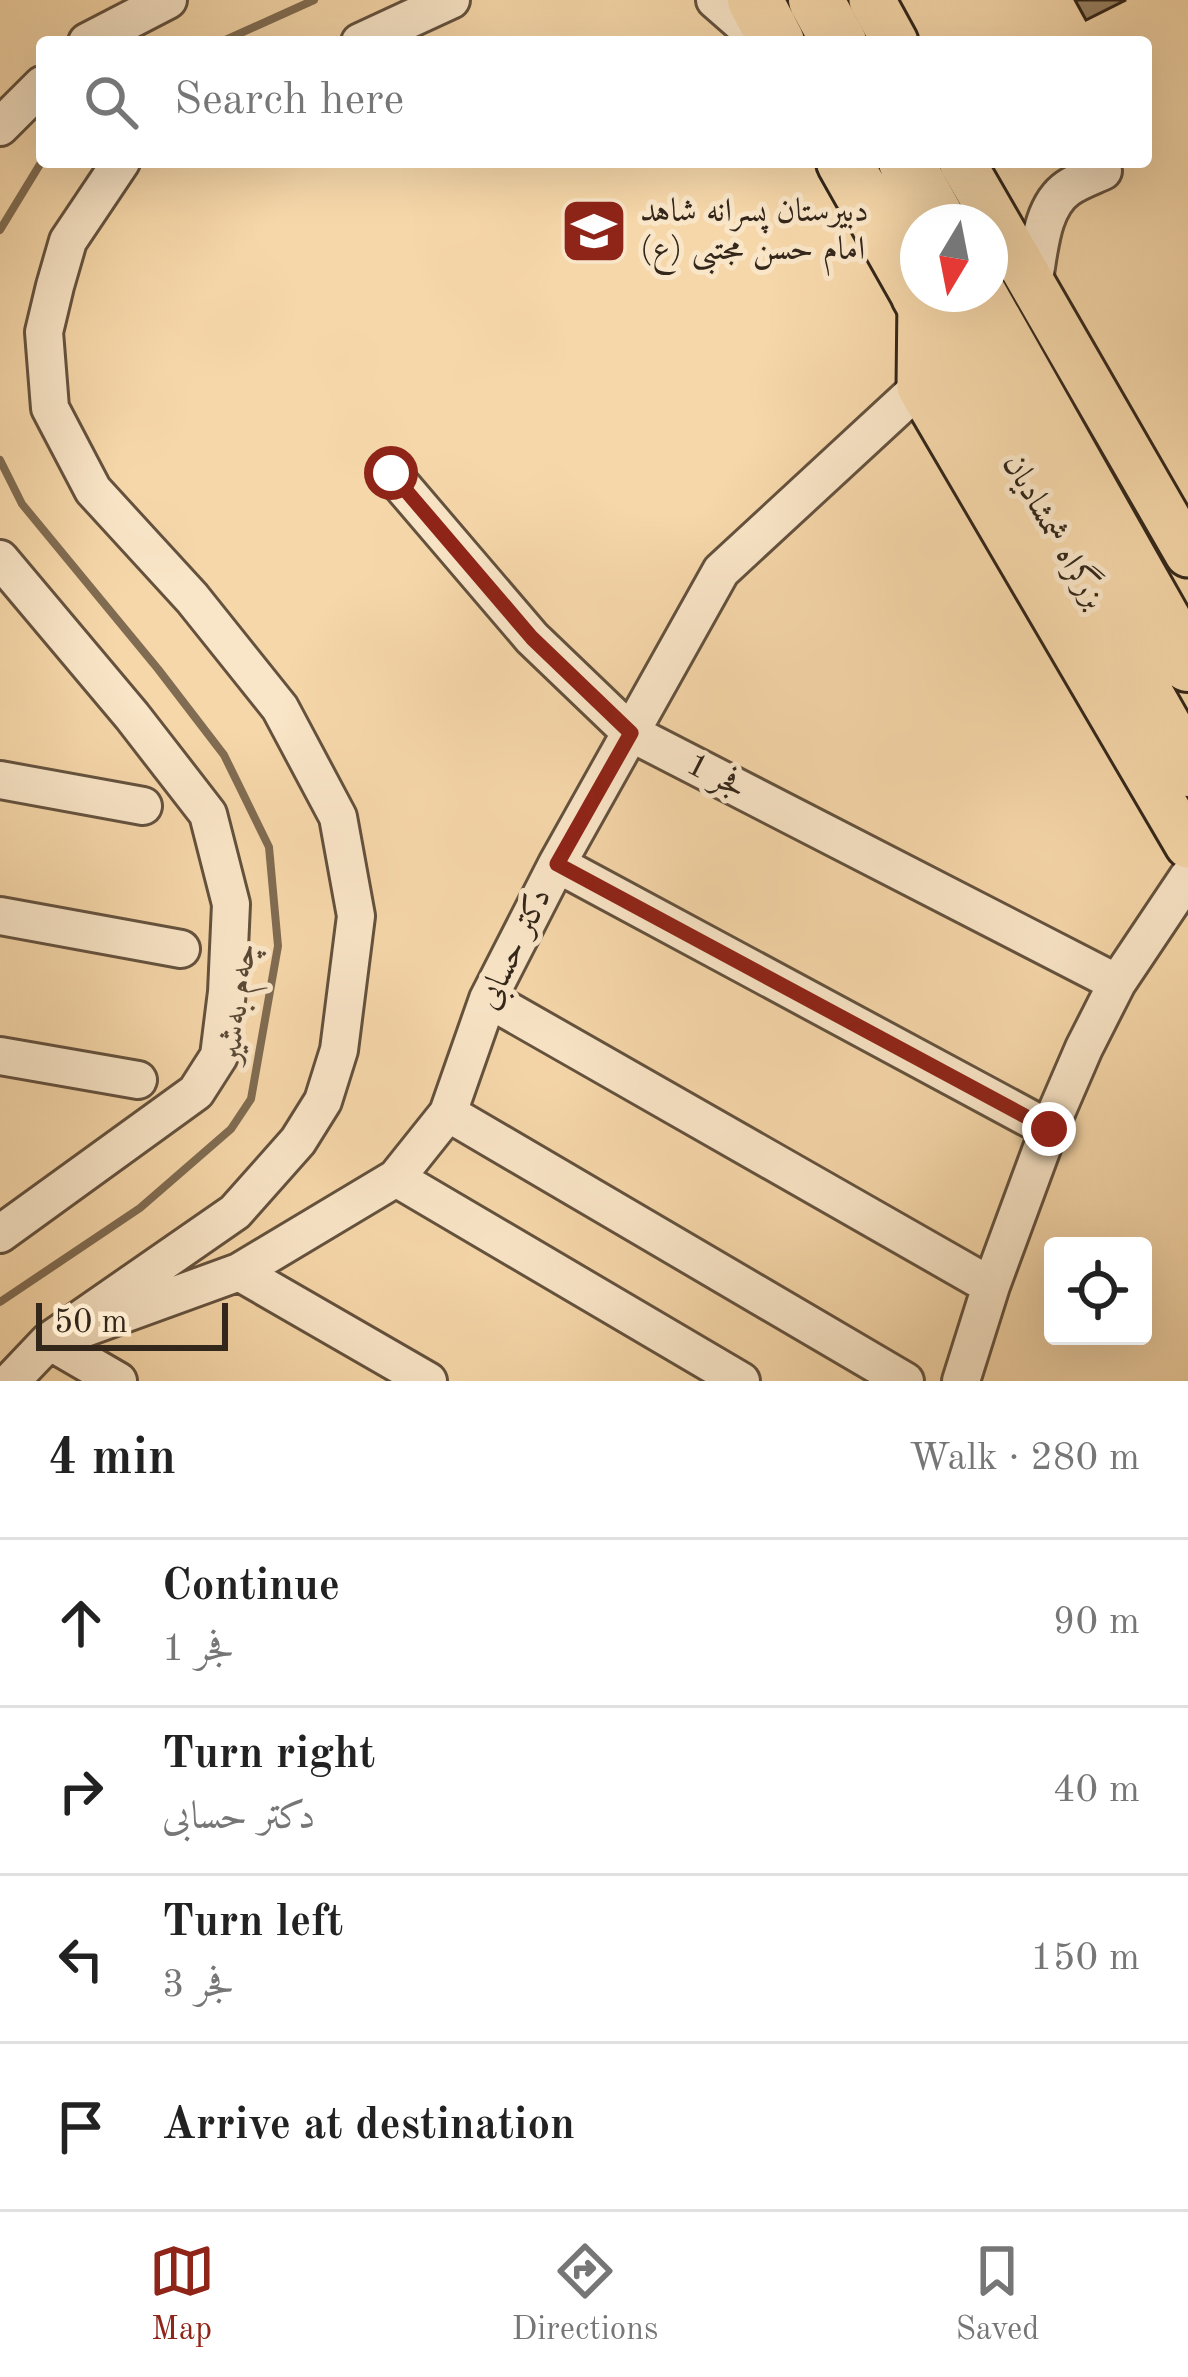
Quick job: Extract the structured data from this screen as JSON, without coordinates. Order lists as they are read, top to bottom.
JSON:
{
  "streets": {
    "highway": ["بزرگراه شمشادیان"],
    "street": ["فجر 1", "دکتر حسابی"]
  },
  "crossings": [
    ["فجر 1", "دکتر حسابی"]
  ],
  "water": ["چەم بەشیر"],
  "places": {
    "school or university": ["دبیرستان پسرانه شاهد امام حسن مجتبی (ع)"]
  },
  "scale_bar": "50 m",
  "north": "bottom",
  "page": {
    "search": "Search here",
    "scale": "50 m",
    "heading": ["4 min", "Walk · 280 m"],
    "list": [
      ["Continue", "فجر 1", "90 m"],
      ["Turn right", "دکتر حسابی", "40 m"],
      ["Turn left", "فجر 3", "150 m"],
      "Arrive at destination"
    ],
    "nav": ["Map", "Directions", "Saved"]
  }
}
